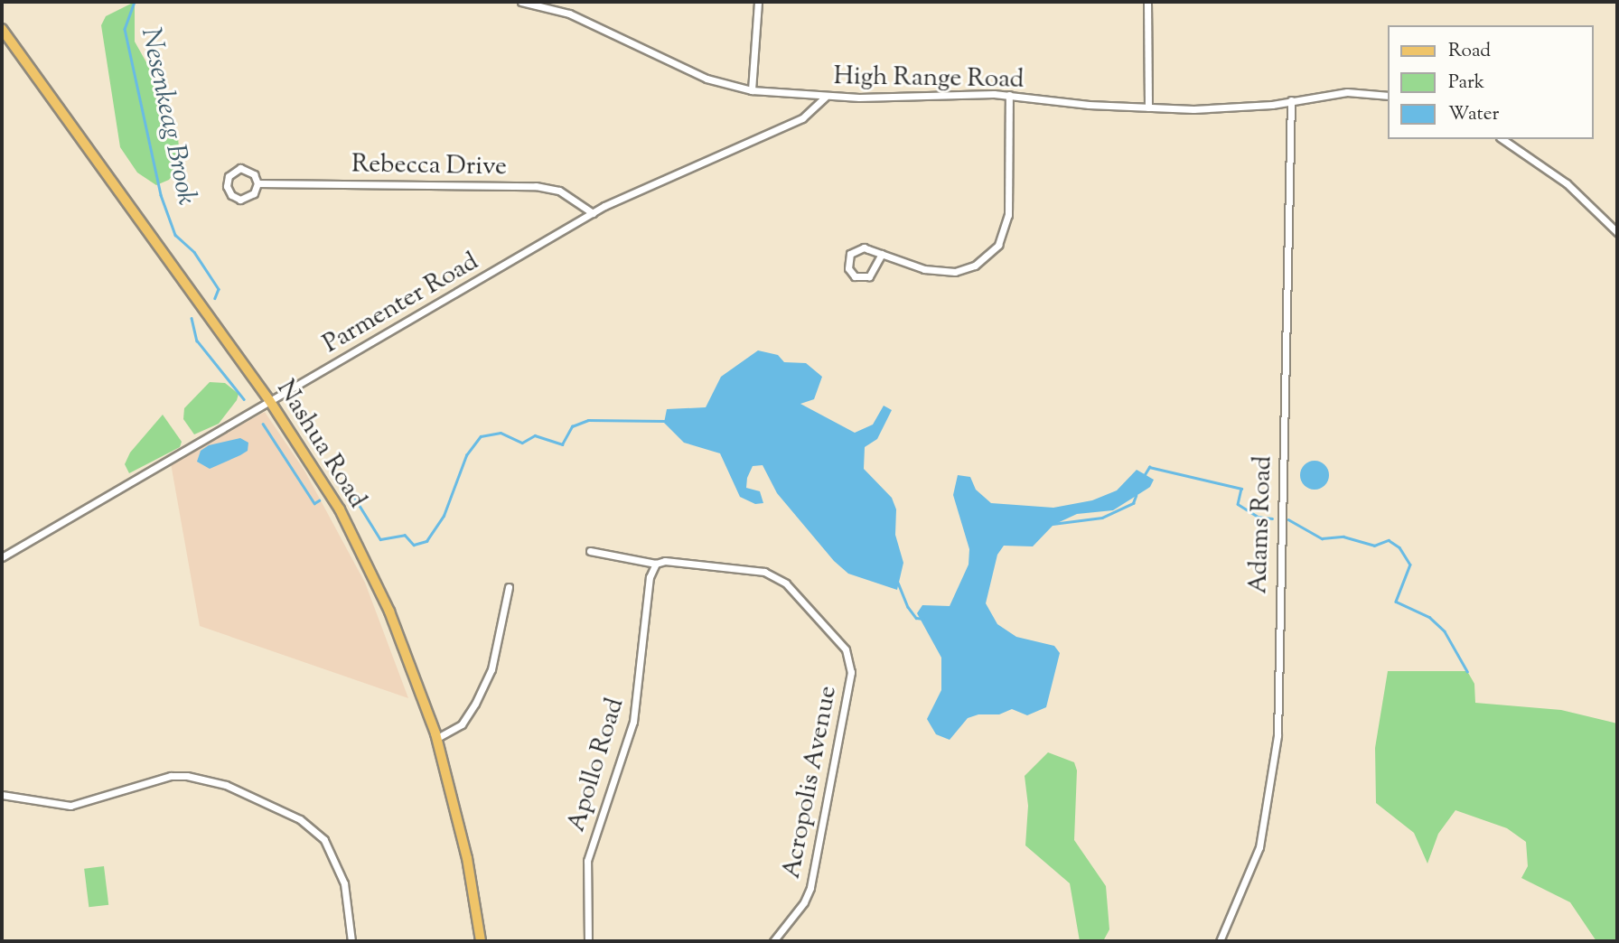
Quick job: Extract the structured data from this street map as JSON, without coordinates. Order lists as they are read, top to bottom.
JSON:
{
  "streets": {
    "main road": ["Nashua Road"],
    "street": [
      "High Range Road",
      "Rebecca Drive",
      "Parmenter Road",
      "Adams Road",
      "Apollo Road",
      "Acropolis Avenue"
    ]
  },
  "crossings": [
    ["High Range Road", "Parmenter Road"],
    ["High Range Road", "Adams Road"],
    ["Rebecca Drive", "Parmenter Road"],
    ["Parmenter Road", "Nashua Road"],
    ["Apollo Road", "Acropolis Avenue"]
  ],
  "water": ["Nesenkeag Brook"],
  "legend": ["Road", "Park", "Water"]
}
